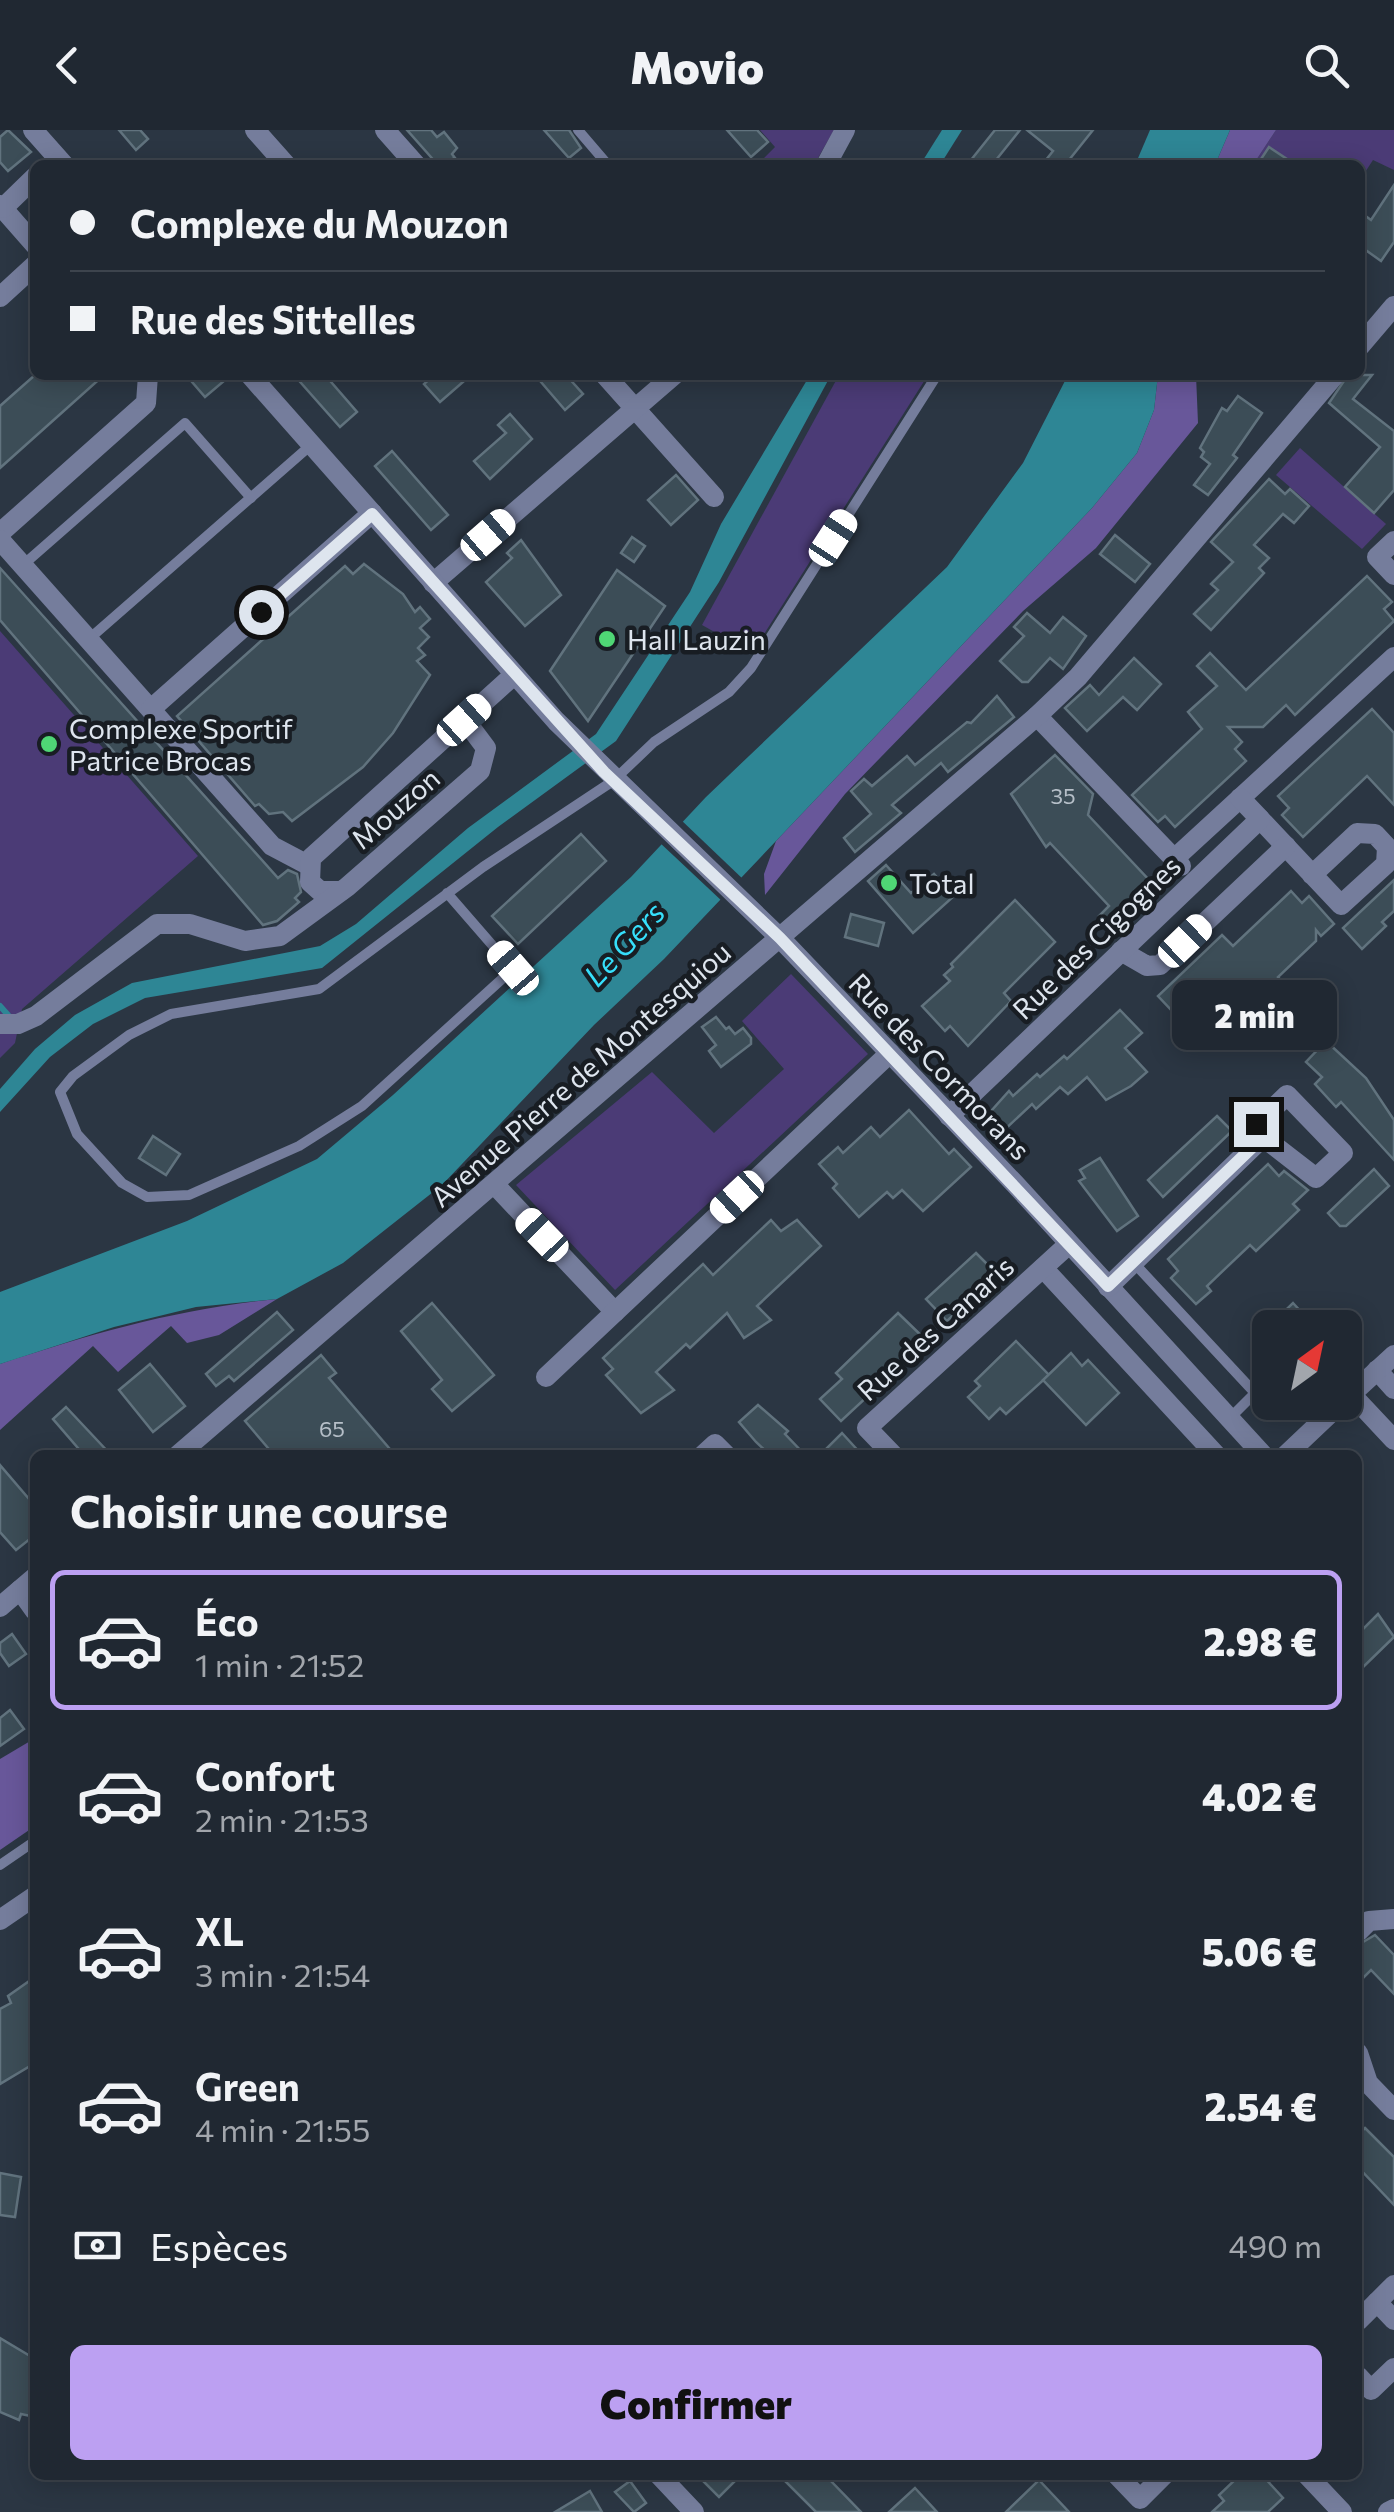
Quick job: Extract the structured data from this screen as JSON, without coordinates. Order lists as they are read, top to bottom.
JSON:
{
  "streets": {
    "street": [
      "Mouzon",
      "Rue des Cigognes",
      "Rue des Cormorans",
      "Avenue Pierre de Montesquiou",
      "Rue des Canaris"
    ]
  },
  "crossings": [
    ["Mouzon", "Rue des Cormorans"],
    ["Rue des Cigognes", "Rue des Cormorans"],
    ["Rue des Cormorans", "Avenue Pierre de Montesquiou"],
    ["Rue des Cormorans", "Rue des Canaris"]
  ],
  "water": ["Le Gers"],
  "places": ["Hall Lauzin", "Complexe Sportif Patrice Brocas", "Total"],
  "house_numbers": ["35", "65"],
  "north": "top right",
  "page": {
    "header": "Movio",
    "banner": ["Complexe du Mouzon", "Rue des Sittelles"],
    "bubble": "2 min",
    "heading": "Choisir une course",
    "list": [
      {
        "name": "Éco",
        "note": "1 min · 21:52",
        "value": "2.98 €"
      },
      {
        "name": "Confort",
        "note": "2 min · 21:53",
        "value": "4.02 €"
      },
      {
        "name": "XL",
        "note": "3 min · 21:54",
        "value": "5.06 €"
      },
      {
        "name": "Green",
        "note": "4 min · 21:55",
        "value": "2.54 €"
      }
    ],
    "pay": ["Espèces", "490 m"],
    "buttons": "Confirmer"
  }
}
